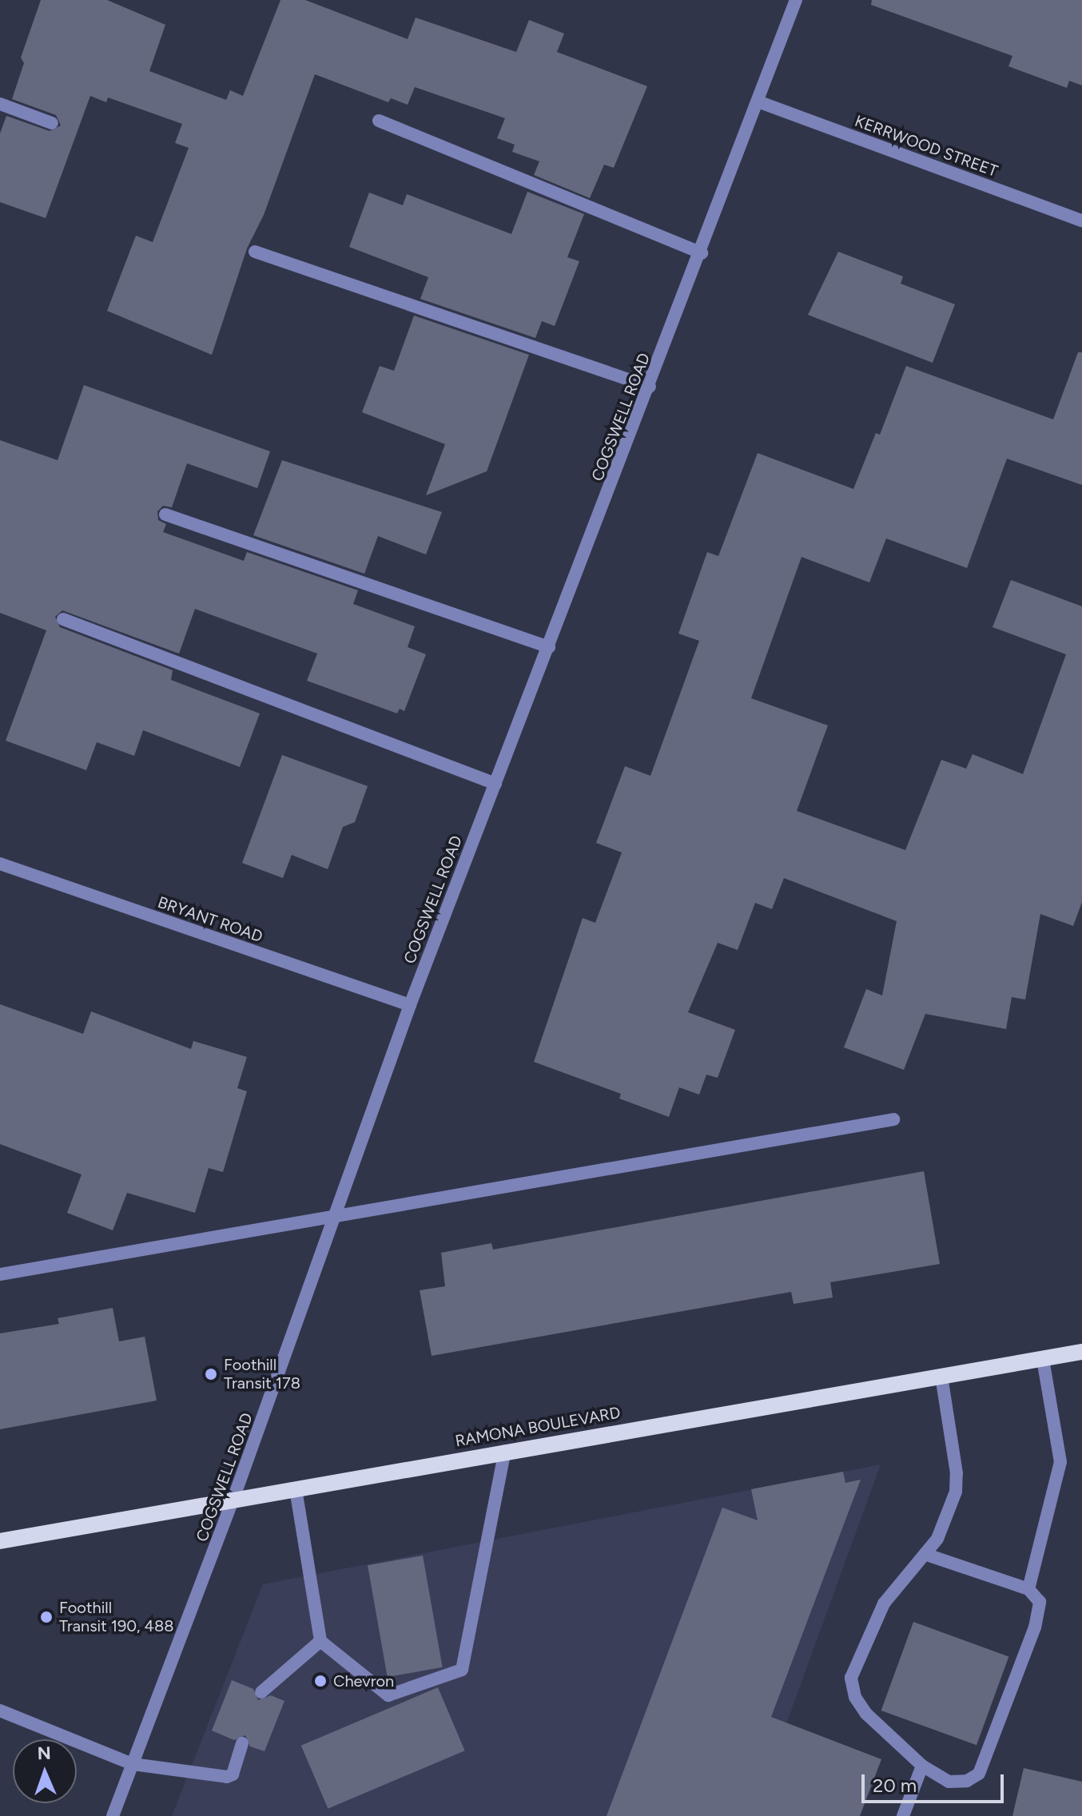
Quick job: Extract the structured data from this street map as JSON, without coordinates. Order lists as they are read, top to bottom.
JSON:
{
  "streets": {
    "main road": ["RAMONA BOULEVARD"],
    "street": ["KERRWOOD STREET", "COGSWELL ROAD", "BRYANT ROAD"]
  },
  "crossings": [
    ["KERRWOOD STREET", "COGSWELL ROAD"],
    ["COGSWELL ROAD", "BRYANT ROAD"],
    ["COGSWELL ROAD", "RAMONA BOULEVARD"]
  ],
  "places": ["Foothill Transit 178", "Foothill Transit 190, 488", "Chevron"],
  "scale_bar": "20 m",
  "north": "top"
}
